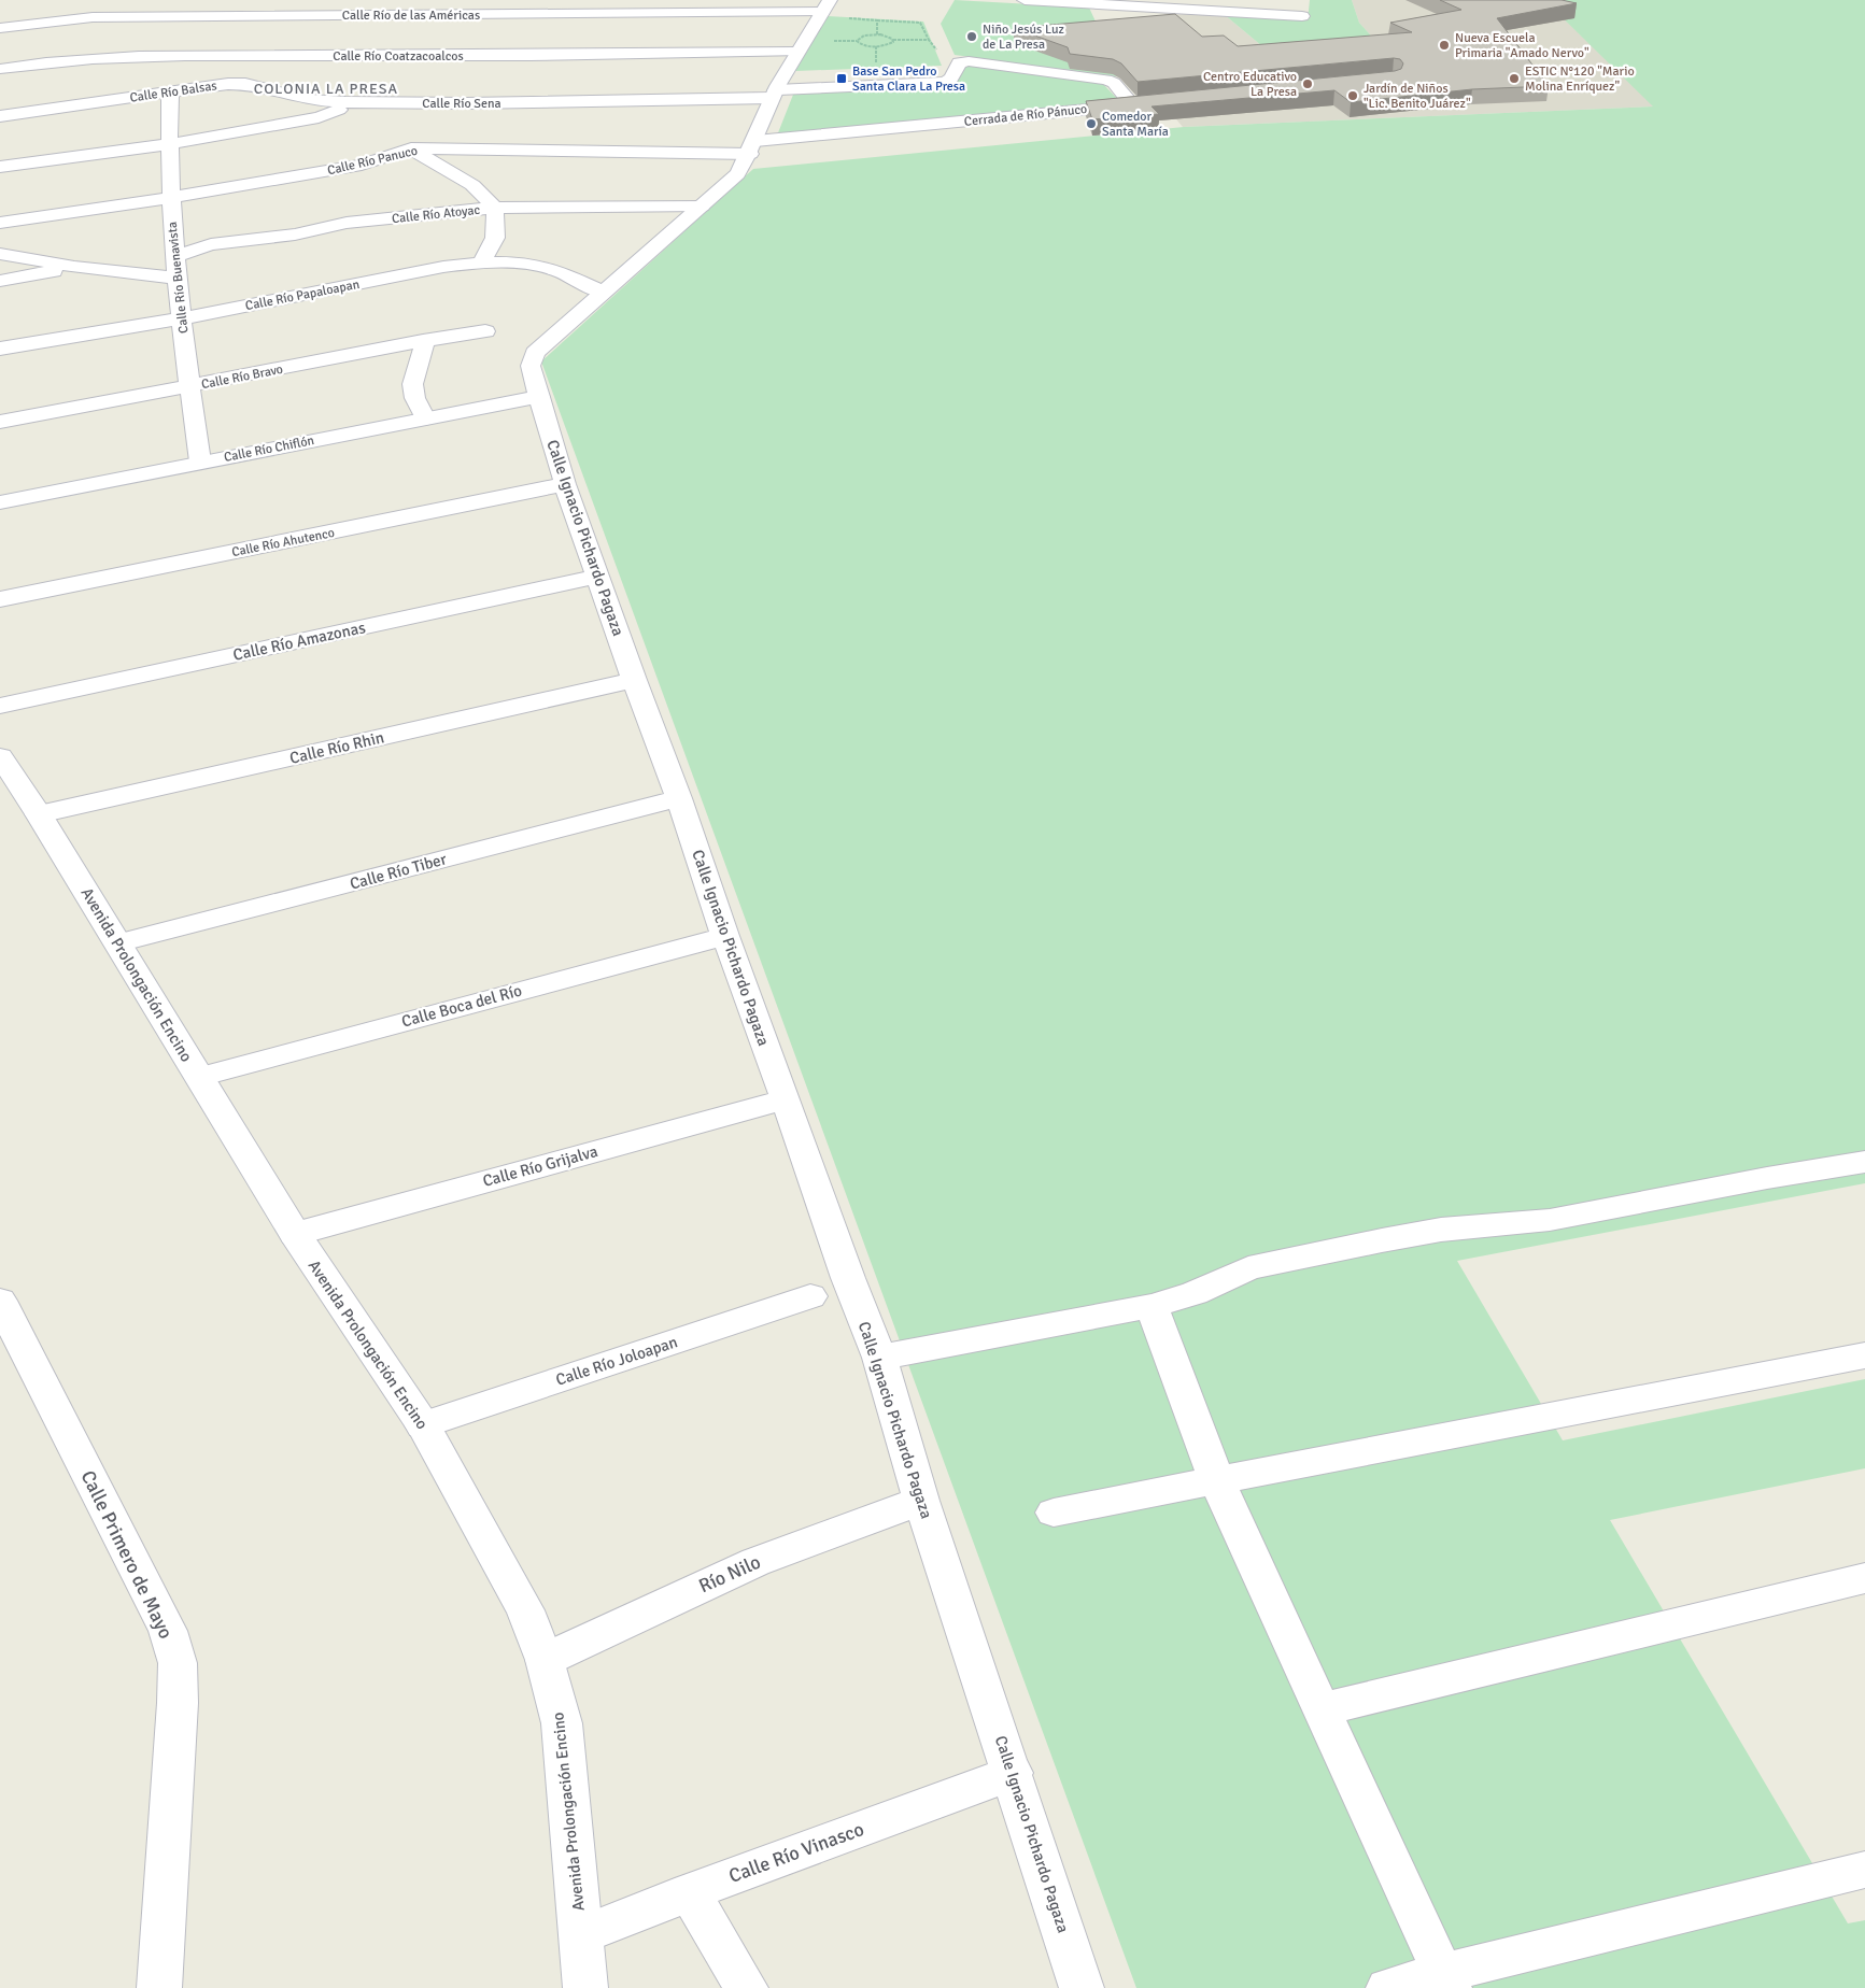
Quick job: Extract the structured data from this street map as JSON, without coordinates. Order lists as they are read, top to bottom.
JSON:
{
  "streets": {
    "street": [
      "Calle Río de las Américas",
      "Calle Río Coatzacoalcos",
      "Calle Río Balsas",
      "Calle Río Sena",
      "Cerrada de Río Pánuco",
      "Calle Río Panuco",
      "Calle Río Atoyac",
      "Calle Río Buenavista",
      "Calle Río Papaloapan",
      "Calle Río Bravo",
      "Calle Río Chiflón",
      "Calle Ignacio Pichardo Pagaza",
      "Calle Río Ahutenco",
      "Calle Río Amazonas",
      "Calle Río Rhin",
      "Calle Río Tiber",
      "Avenida Prolongación Encino",
      "Calle Boca del Río",
      "Calle Río Grijalva",
      "Calle Río Joloapan",
      "Calle Primero de Mayo",
      "Río Nilo",
      "Calle Río Vinasco"
    ]
  },
  "crossings": [
    ["Calle Río de las Américas", "Calle Ignacio Pichardo Pagaza"],
    ["Calle Río Coatzacoalcos", "Calle Ignacio Pichardo Pagaza"],
    ["Calle Río Balsas", "Calle Río Sena"],
    ["Calle Río Balsas", "Calle Río Buenavista"],
    ["Calle Río Sena", "Cerrada de Río Pánuco"],
    ["Calle Río Sena", "Calle Ignacio Pichardo Pagaza"],
    ["Cerrada de Río Pánuco", "Calle Río Panuco"],
    ["Cerrada de Río Pánuco", "Calle Ignacio Pichardo Pagaza"],
    ["Calle Río Panuco", "Calle Río Buenavista"],
    ["Calle Río Panuco", "Calle Ignacio Pichardo Pagaza"],
    ["Calle Río Atoyac", "Calle Río Buenavista"],
    ["Calle Río Atoyac", "Calle Ignacio Pichardo Pagaza"],
    ["Calle Río Buenavista", "Calle Río Papaloapan"],
    ["Calle Río Buenavista", "Calle Río Bravo"],
    ["Calle Río Buenavista", "Calle Río Chiflón"],
    ["Calle Río Papaloapan", "Calle Ignacio Pichardo Pagaza"],
    ["Calle Río Chiflón", "Calle Ignacio Pichardo Pagaza"],
    ["Calle Ignacio Pichardo Pagaza", "Calle Río Ahutenco"],
    ["Calle Ignacio Pichardo Pagaza", "Calle Río Amazonas"],
    ["Calle Ignacio Pichardo Pagaza", "Calle Río Rhin"],
    ["Calle Ignacio Pichardo Pagaza", "Calle Río Tiber"],
    ["Calle Ignacio Pichardo Pagaza", "Calle Boca del Río"],
    ["Calle Ignacio Pichardo Pagaza", "Calle Río Grijalva"],
    ["Calle Ignacio Pichardo Pagaza", "Río Nilo"],
    ["Calle Ignacio Pichardo Pagaza", "Calle Río Vinasco"],
    ["Calle Río Rhin", "Avenida Prolongación Encino"],
    ["Calle Río Tiber", "Avenida Prolongación Encino"],
    ["Avenida Prolongación Encino", "Calle Boca del Río"],
    ["Avenida Prolongación Encino", "Calle Río Grijalva"],
    ["Avenida Prolongación Encino", "Calle Río Joloapan"],
    ["Avenida Prolongación Encino", "Río Nilo"],
    ["Avenida Prolongación Encino", "Calle Río Vinasco"]
  ],
  "districts": ["COLONIA LA PRESA"],
  "places": {
    "other": [
      "Niño Jesús Luz de La Presa",
      "Nueva Escuela Primaria \"Amado Nervo\"",
      "ESTIC N°120 \"Mario Molina Enríquez\"",
      "Centro Educativo La Presa",
      "Jardín de Niños \"Lic. Benito Juárez\"",
      "Comedor Santa María"
    ],
    "transit": ["Base San Pedro Santa Clara La Presa"]
  }
}
